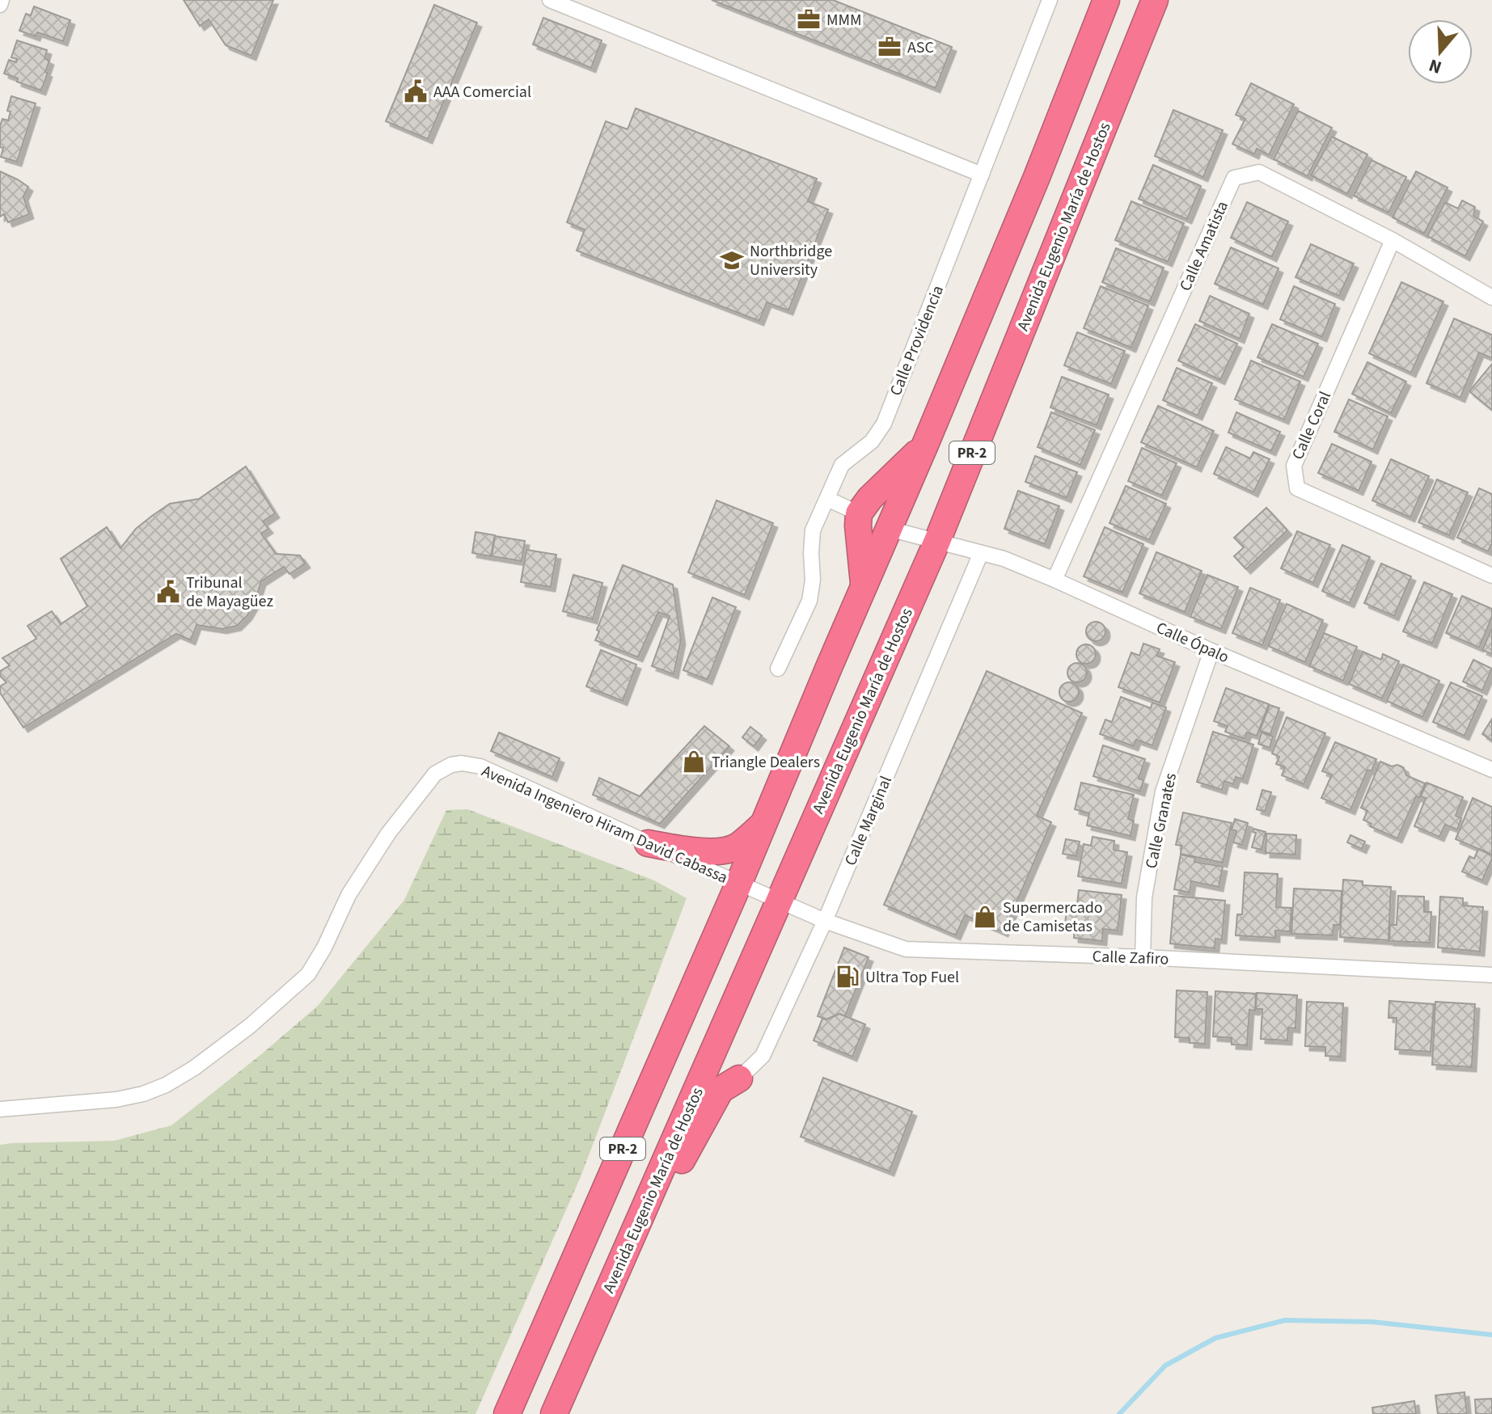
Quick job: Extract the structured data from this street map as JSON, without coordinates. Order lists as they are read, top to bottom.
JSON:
{
  "streets": {
    "highway": ["Avenida Eugenio María de Hostos", "PR-2"],
    "street": [
      "Calle Amatista",
      "Calle Providencia",
      "Calle Coral",
      "Calle Ópalo",
      "Calle Marginal",
      "Calle Granates",
      "Avenida Ingeniero Hiram David Cabassa",
      "Calle Zafiro"
    ]
  },
  "crossings": [
    ["Avenida Eugenio María de Hostos", "Calle Ópalo"],
    ["Avenida Eugenio María de Hostos", "Avenida Ingeniero Hiram David Cabassa"],
    ["Avenida Eugenio María de Hostos", "Calle Zafiro"],
    ["Calle Amatista", "Calle Coral"],
    ["Calle Amatista", "Calle Ópalo"],
    ["PR-2", "Calle Ópalo"],
    ["PR-2", "Avenida Ingeniero Hiram David Cabassa"],
    ["Calle Ópalo", "Calle Marginal"],
    ["Calle Ópalo", "Calle Granates"],
    ["Calle Marginal", "Calle Zafiro"],
    ["Calle Granates", "Calle Zafiro"],
    ["Avenida Ingeniero Hiram David Cabassa", "Calle Zafiro"]
  ],
  "places": {
    "office": ["MMM", "ASC"],
    "public building": ["AAA Comercial", "Tribunal de Mayagüez"],
    "school or university": ["Northbridge University"],
    "shop": ["Triangle Dealers", "Supermercado de Camisetas"],
    "fuel station": ["Ultra Top Fuel"]
  },
  "north": "bottom"
}
